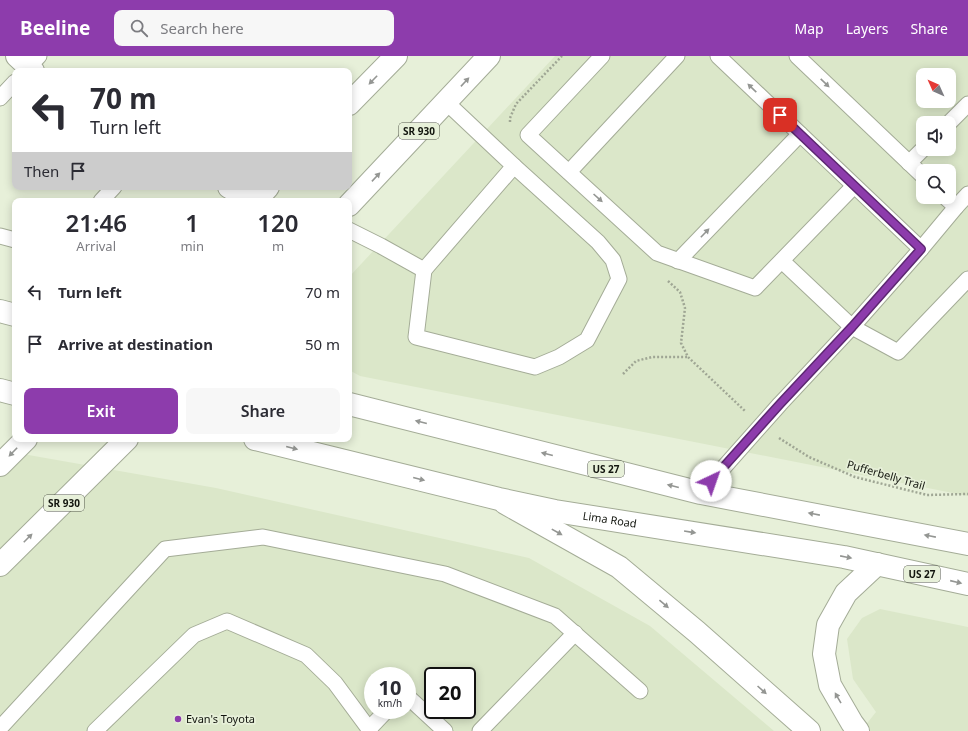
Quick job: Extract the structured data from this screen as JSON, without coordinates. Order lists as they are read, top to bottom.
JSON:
{
  "streets": {
    "main road": ["SR 930", "US 27", "Lima Road"],
    "path": ["Pufferbelly Trail"]
  },
  "places": ["Evan's Toyota"],
  "north": "top left",
  "page": {
    "header": "Beeline",
    "search": "Search here",
    "nav": ["Map", "Layers", "Share"],
    "turn": ["70 m", "Turn left"],
    "then": "Then",
    "eta": [
      "21:46",
      "Arrival",
      "1",
      "min",
      "120",
      "m"
    ],
    "list": [
      {
        "name": "Turn left",
        "value": "70 m"
      },
      {
        "name": "Arrive at destination",
        "value": "50 m"
      }
    ],
    "buttons": ["Exit", "Share"],
    "speed": "10 km/h",
    "limit": "20"
  }
}
